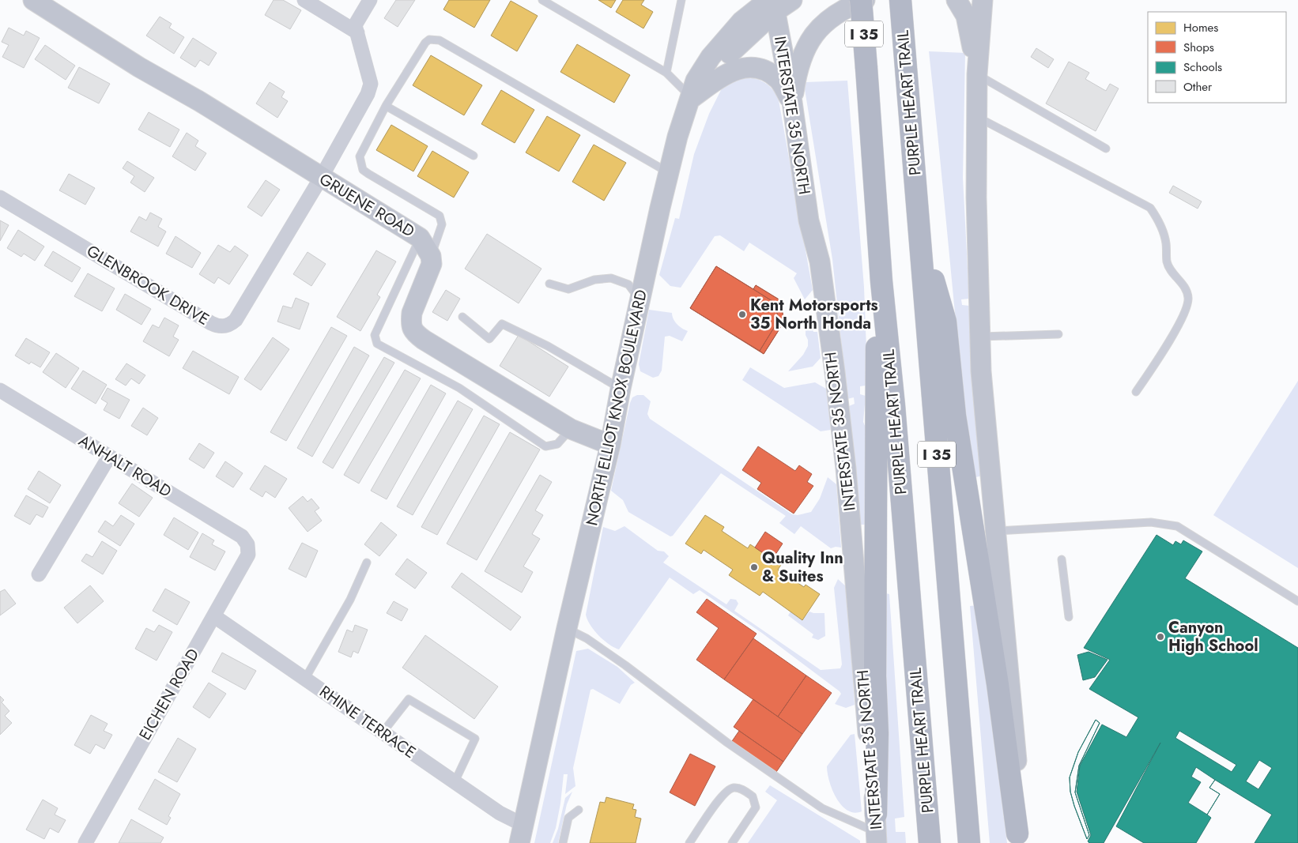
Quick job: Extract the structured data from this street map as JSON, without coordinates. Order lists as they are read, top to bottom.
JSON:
{
  "streets": {
    "highway": ["I 35", "PURPLE HEART TRAIL"],
    "main road": ["INTERSTATE 35 NORTH", "GRUENE ROAD", "NORTH ELLIOT KNOX BOULEVARD"],
    "street": [
      "GLENBROOK DRIVE",
      "ANHALT ROAD",
      "EICHEN ROAD",
      "RHINE TERRACE"
    ]
  },
  "crossings": [
    ["INTERSTATE 35 NORTH", "NORTH ELLIOT KNOX BOULEVARD"],
    ["GRUENE ROAD", "GLENBROOK DRIVE"],
    ["NORTH ELLIOT KNOX BOULEVARD", "RHINE TERRACE"],
    ["ANHALT ROAD", "EICHEN ROAD"],
    ["EICHEN ROAD", "RHINE TERRACE"]
  ],
  "places": ["Kent Motorsports 35 North Honda", "Quality Inn & Suites", "Canyon High School"],
  "legend": [
    "Homes",
    "Shops",
    "Schools",
    "Other"
  ]
}
